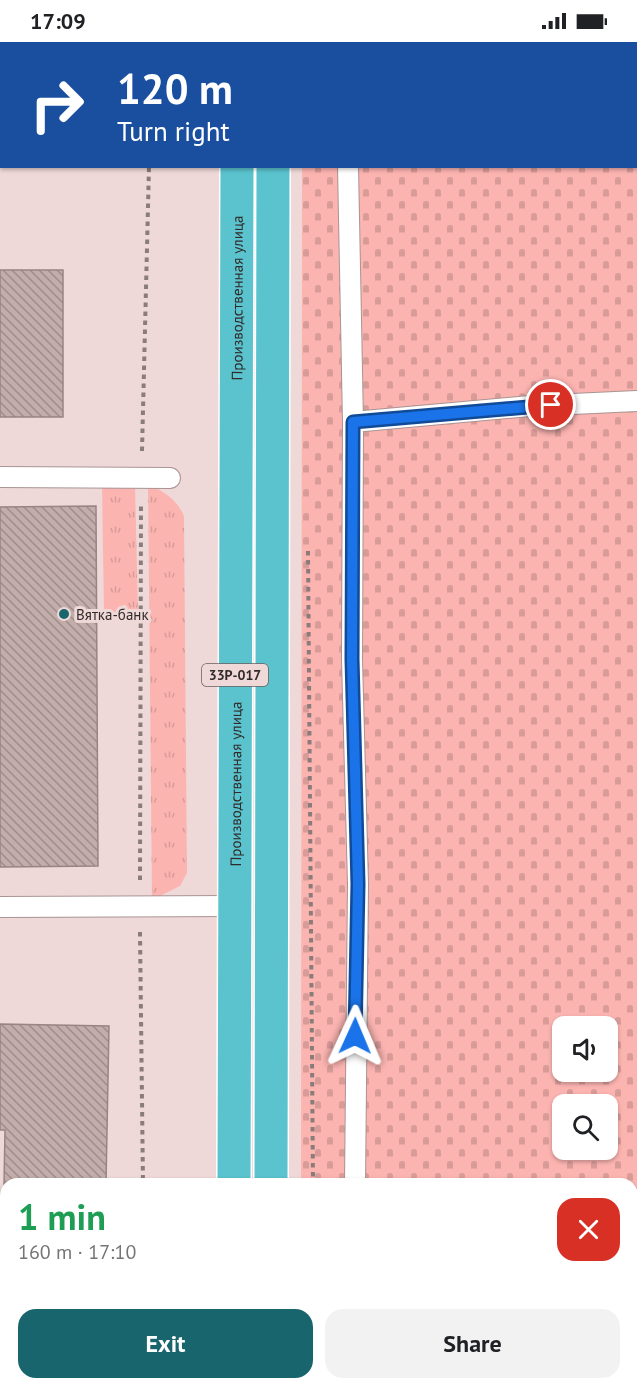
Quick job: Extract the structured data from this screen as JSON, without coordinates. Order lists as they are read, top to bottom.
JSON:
{
  "streets": {
    "highway": ["Производственная улица", "33Р-017"]
  },
  "places": ["Вятка-банк"],
  "page": {
    "status": "17:09",
    "turn": ["120 m", "Turn right"],
    "heading": ["1 min", "160 m · 17:10"],
    "buttons": ["Exit", "Share"]
  }
}
